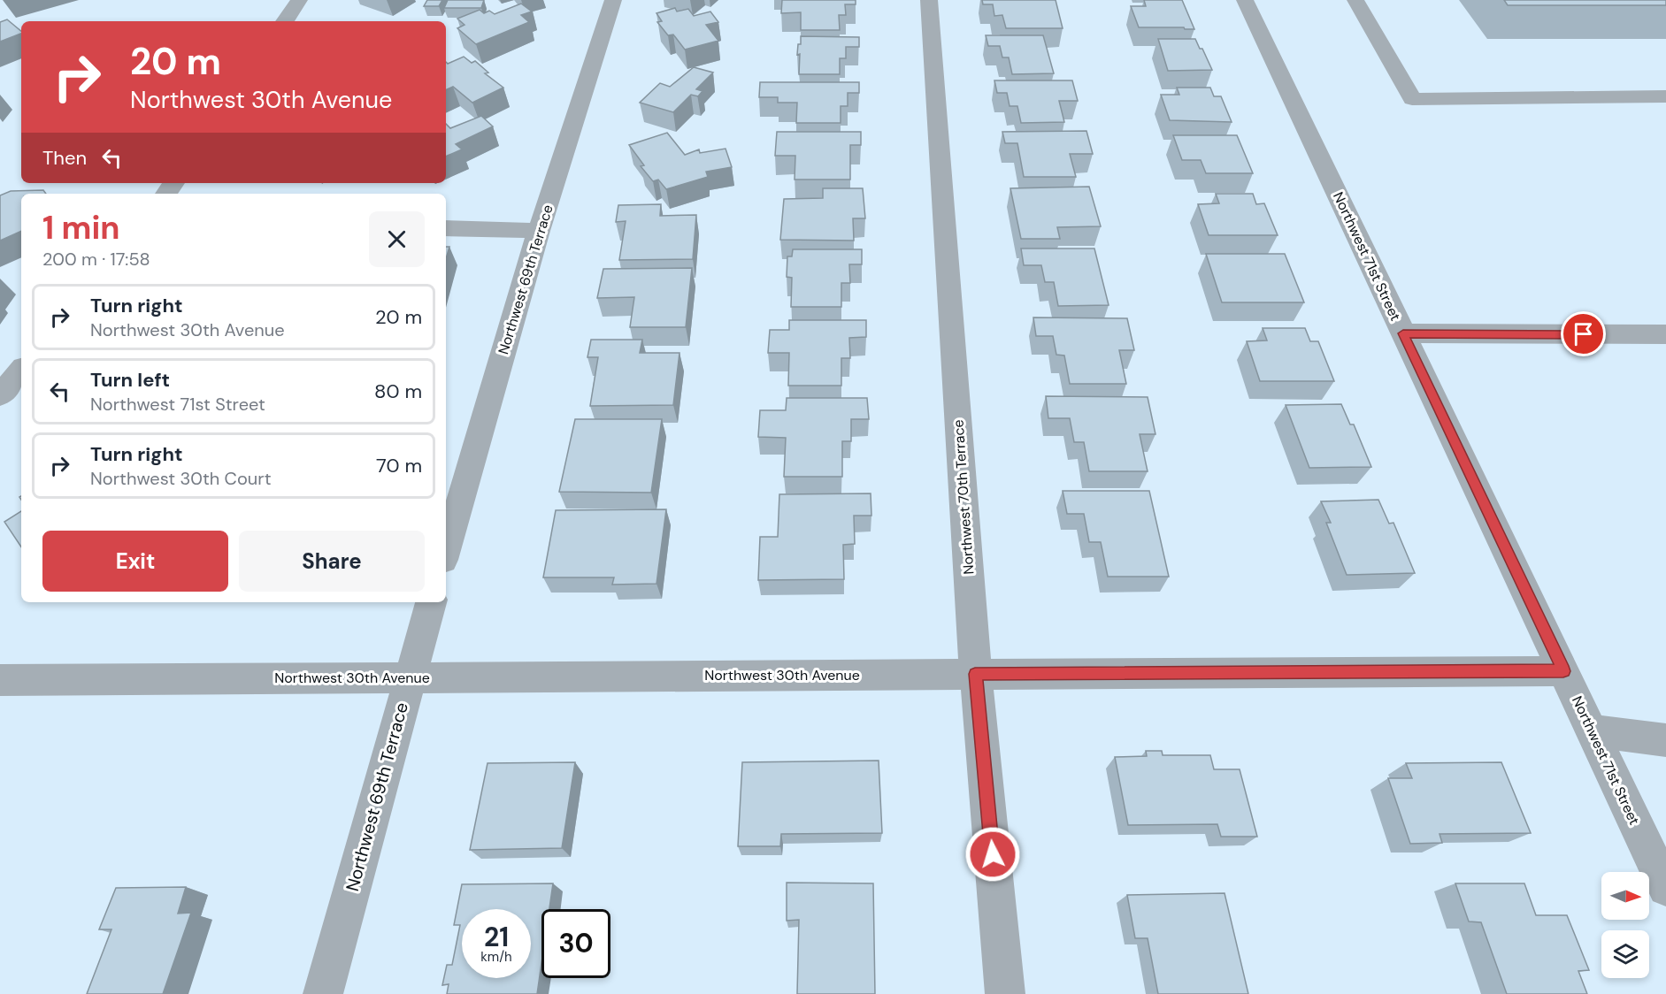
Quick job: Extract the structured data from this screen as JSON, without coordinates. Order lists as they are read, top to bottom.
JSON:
{
  "streets": {
    "street": [
      "Northwest 71st Street",
      "Northwest 69th Terrace",
      "Northwest 70th Terrace",
      "Northwest 30th Avenue"
    ]
  },
  "crossings": [
    ["Northwest 71st Street", "Northwest 30th Avenue"],
    ["Northwest 69th Terrace", "Northwest 30th Avenue"],
    ["Northwest 70th Terrace", "Northwest 30th Avenue"]
  ],
  "north": "right",
  "page": {
    "turn": ["20 m", "Northwest 30th Avenue"],
    "then": "Then",
    "heading": ["1 min", "200 m · 17:58"],
    "list": [
      {
        "name": "Turn right",
        "note": "Northwest 30th Avenue",
        "value": "20 m"
      },
      {
        "name": "Turn left",
        "note": "Northwest 71st Street",
        "value": "80 m"
      },
      {
        "name": "Turn right",
        "note": "Northwest 30th Court",
        "value": "70 m"
      }
    ],
    "buttons": ["Exit", "Share"],
    "speed": "21 km/h",
    "limit": "30"
  }
}
